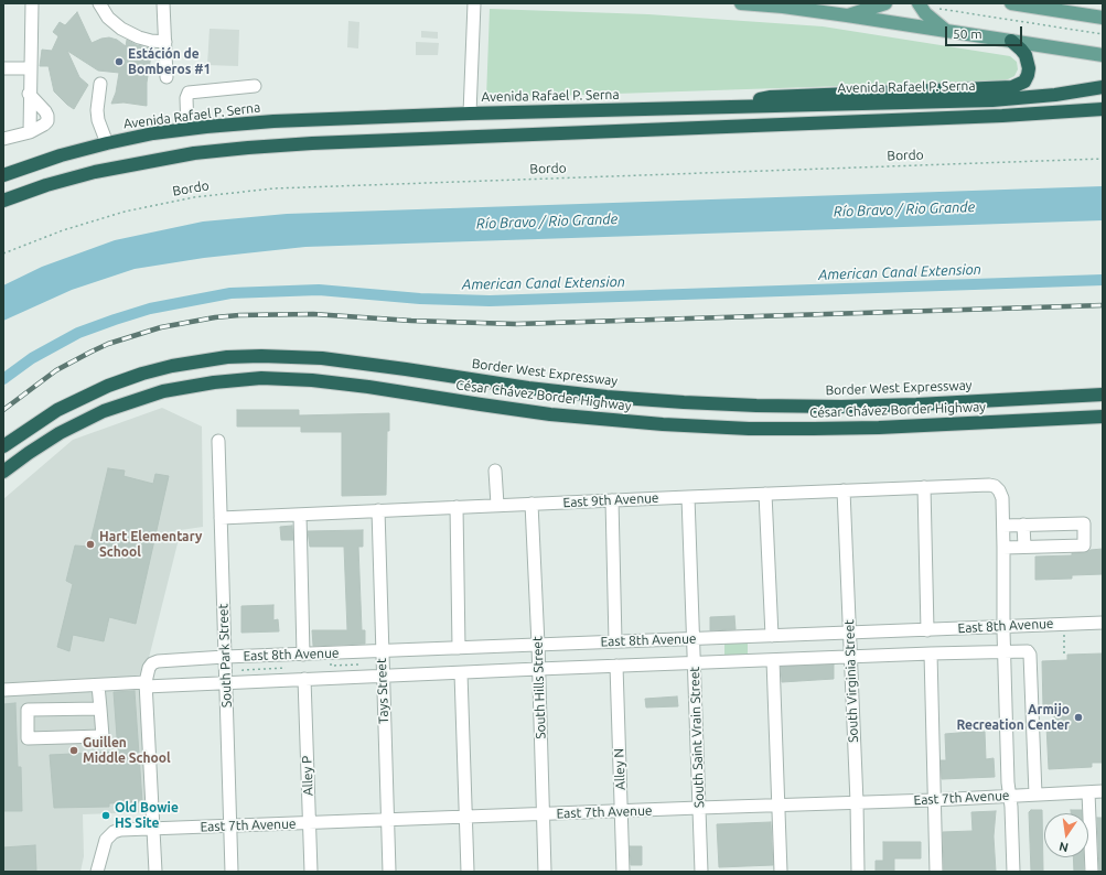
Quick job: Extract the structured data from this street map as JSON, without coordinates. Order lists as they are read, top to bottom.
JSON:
{
  "streets": {
    "highway": ["Avenida Rafael P. Serna", "Border West Expressway", "César Chávez Border Highway"],
    "street": [
      "East 9th Avenue",
      "East 8th Avenue",
      "South Park Street",
      "South Virginia Street",
      "South Hills Street",
      "Tays Street",
      "South Saint Vrain Street",
      "Alley N",
      "Alley P",
      "East 7th Avenue"
    ],
    "path": ["Bordo"]
  },
  "crossings": [
    ["East 9th Avenue", "South Park Street"],
    ["East 9th Avenue", "South Virginia Street"],
    ["East 9th Avenue", "South Hills Street"],
    ["East 9th Avenue", "Tays Street"],
    ["East 9th Avenue", "South Saint Vrain Street"],
    ["East 8th Avenue", "South Park Street"],
    ["East 8th Avenue", "South Virginia Street"],
    ["East 8th Avenue", "South Hills Street"],
    ["East 8th Avenue", "Tays Street"],
    ["East 8th Avenue", "South Saint Vrain Street"],
    ["East 8th Avenue", "Alley N"],
    ["East 8th Avenue", "Alley P"],
    ["East 8th Avenue", "East 7th Avenue"],
    ["South Park Street", "East 7th Avenue"],
    ["South Virginia Street", "East 7th Avenue"],
    ["South Hills Street", "East 7th Avenue"],
    ["Tays Street", "East 7th Avenue"],
    ["South Saint Vrain Street", "East 7th Avenue"],
    ["Alley N", "East 7th Avenue"],
    ["Alley P", "East 7th Avenue"]
  ],
  "water": ["Río Bravo / Rio Grande", "American Canal Extension"],
  "places": [
    "Estáción de Bomberos #1",
    "Hart Elementary School",
    "Armijo Recreation Center",
    "Guillen Middle School",
    "Old Bowie HS Site"
  ],
  "scale_bar": "50 m",
  "north": "bottom"
}
